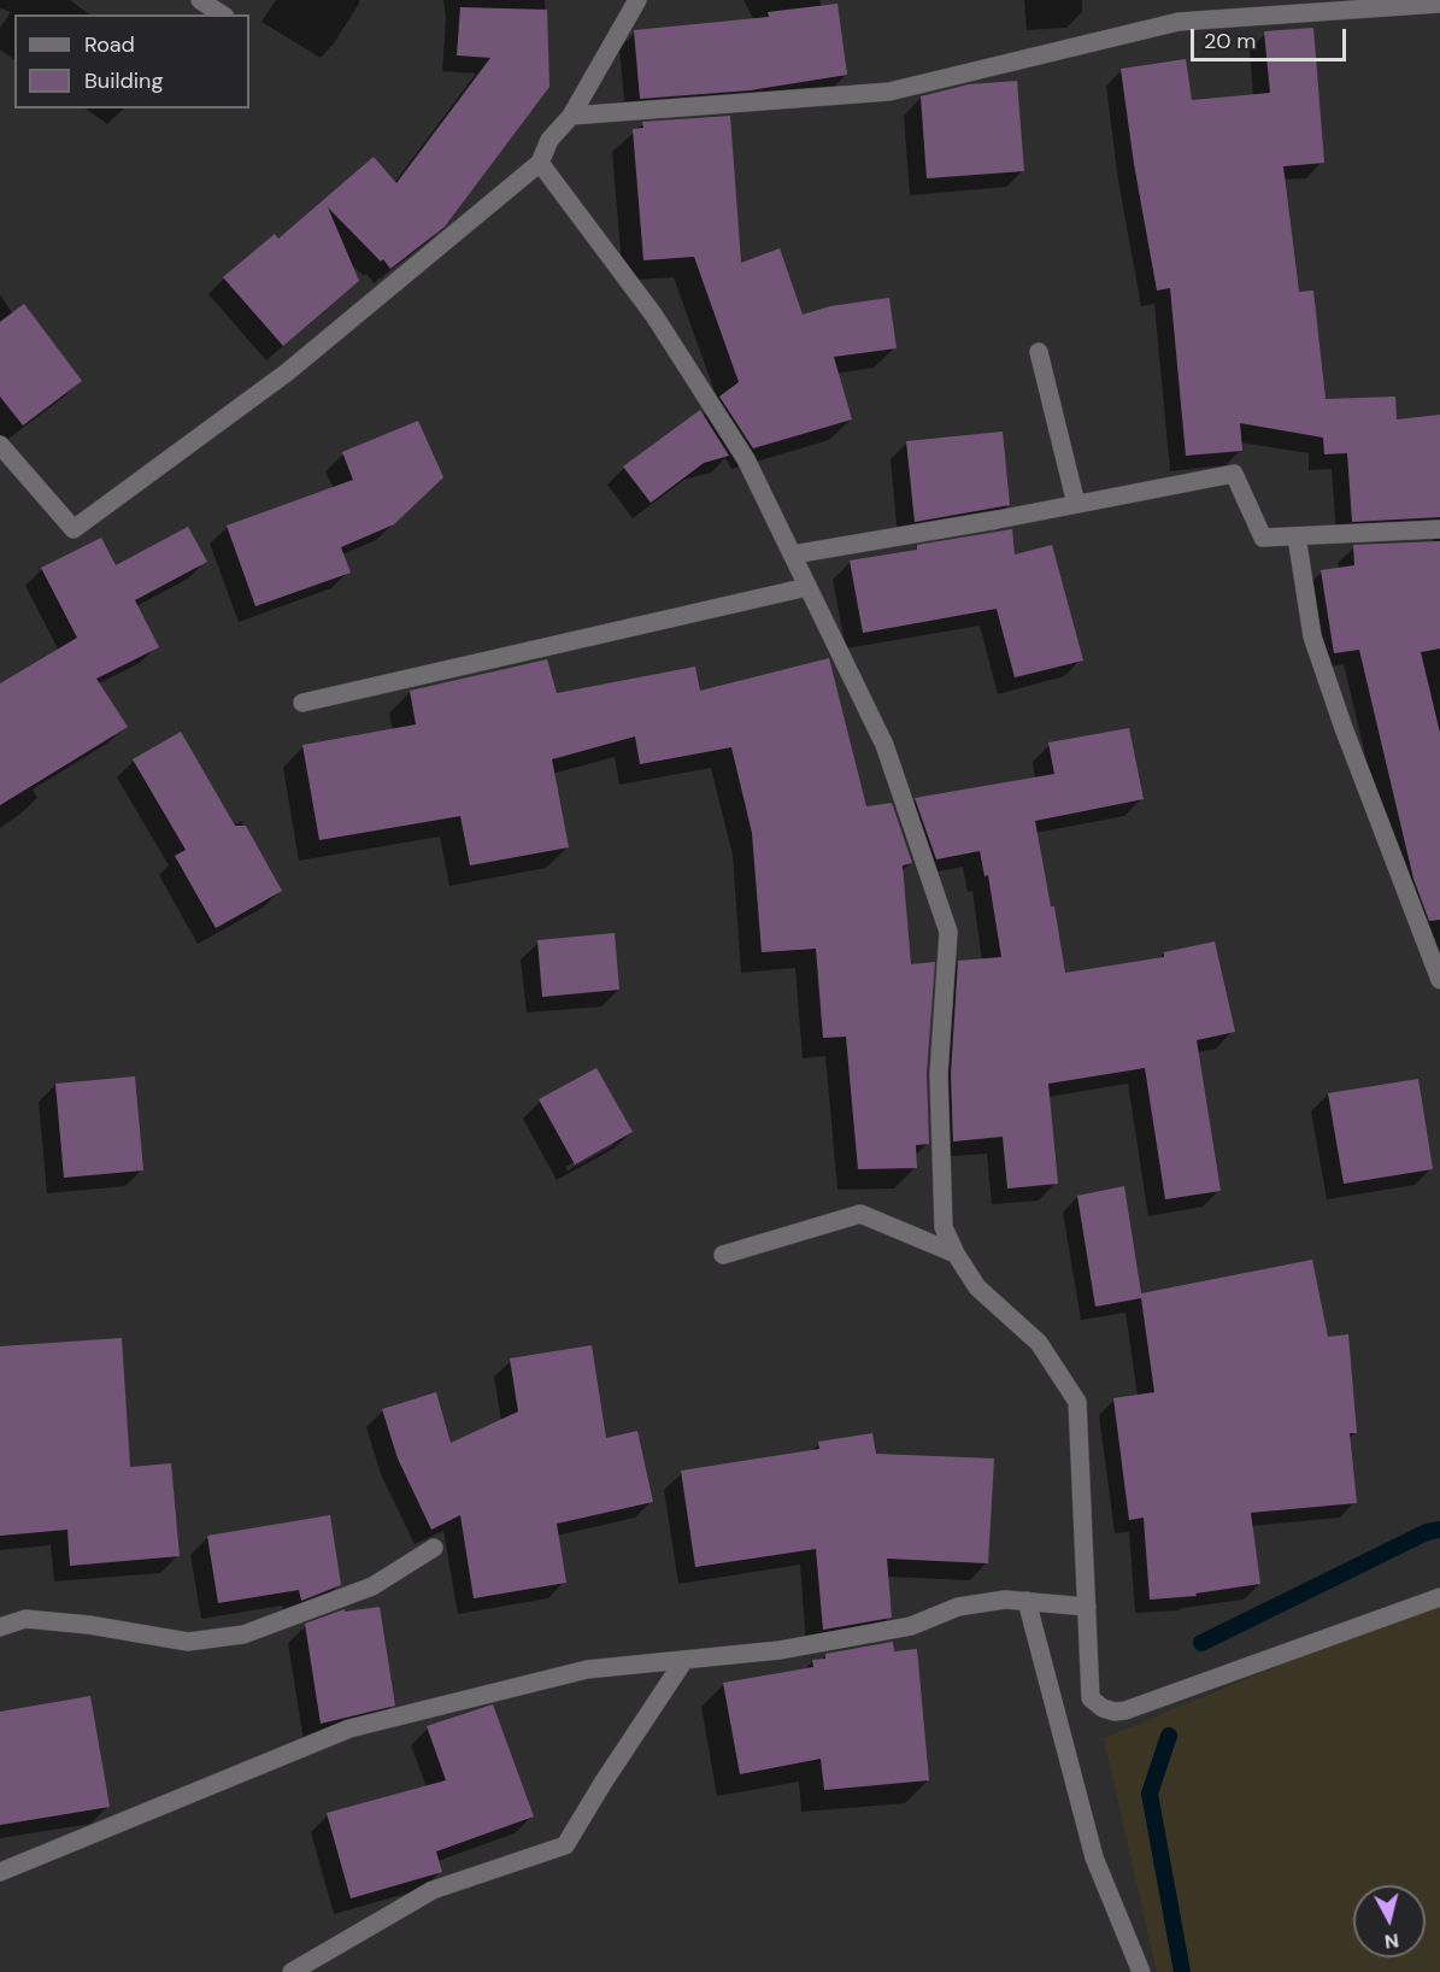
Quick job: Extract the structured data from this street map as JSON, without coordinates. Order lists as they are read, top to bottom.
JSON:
{
  "legend": ["Road", "Building"],
  "scale_bar": "20 m",
  "north": "bottom"
}
